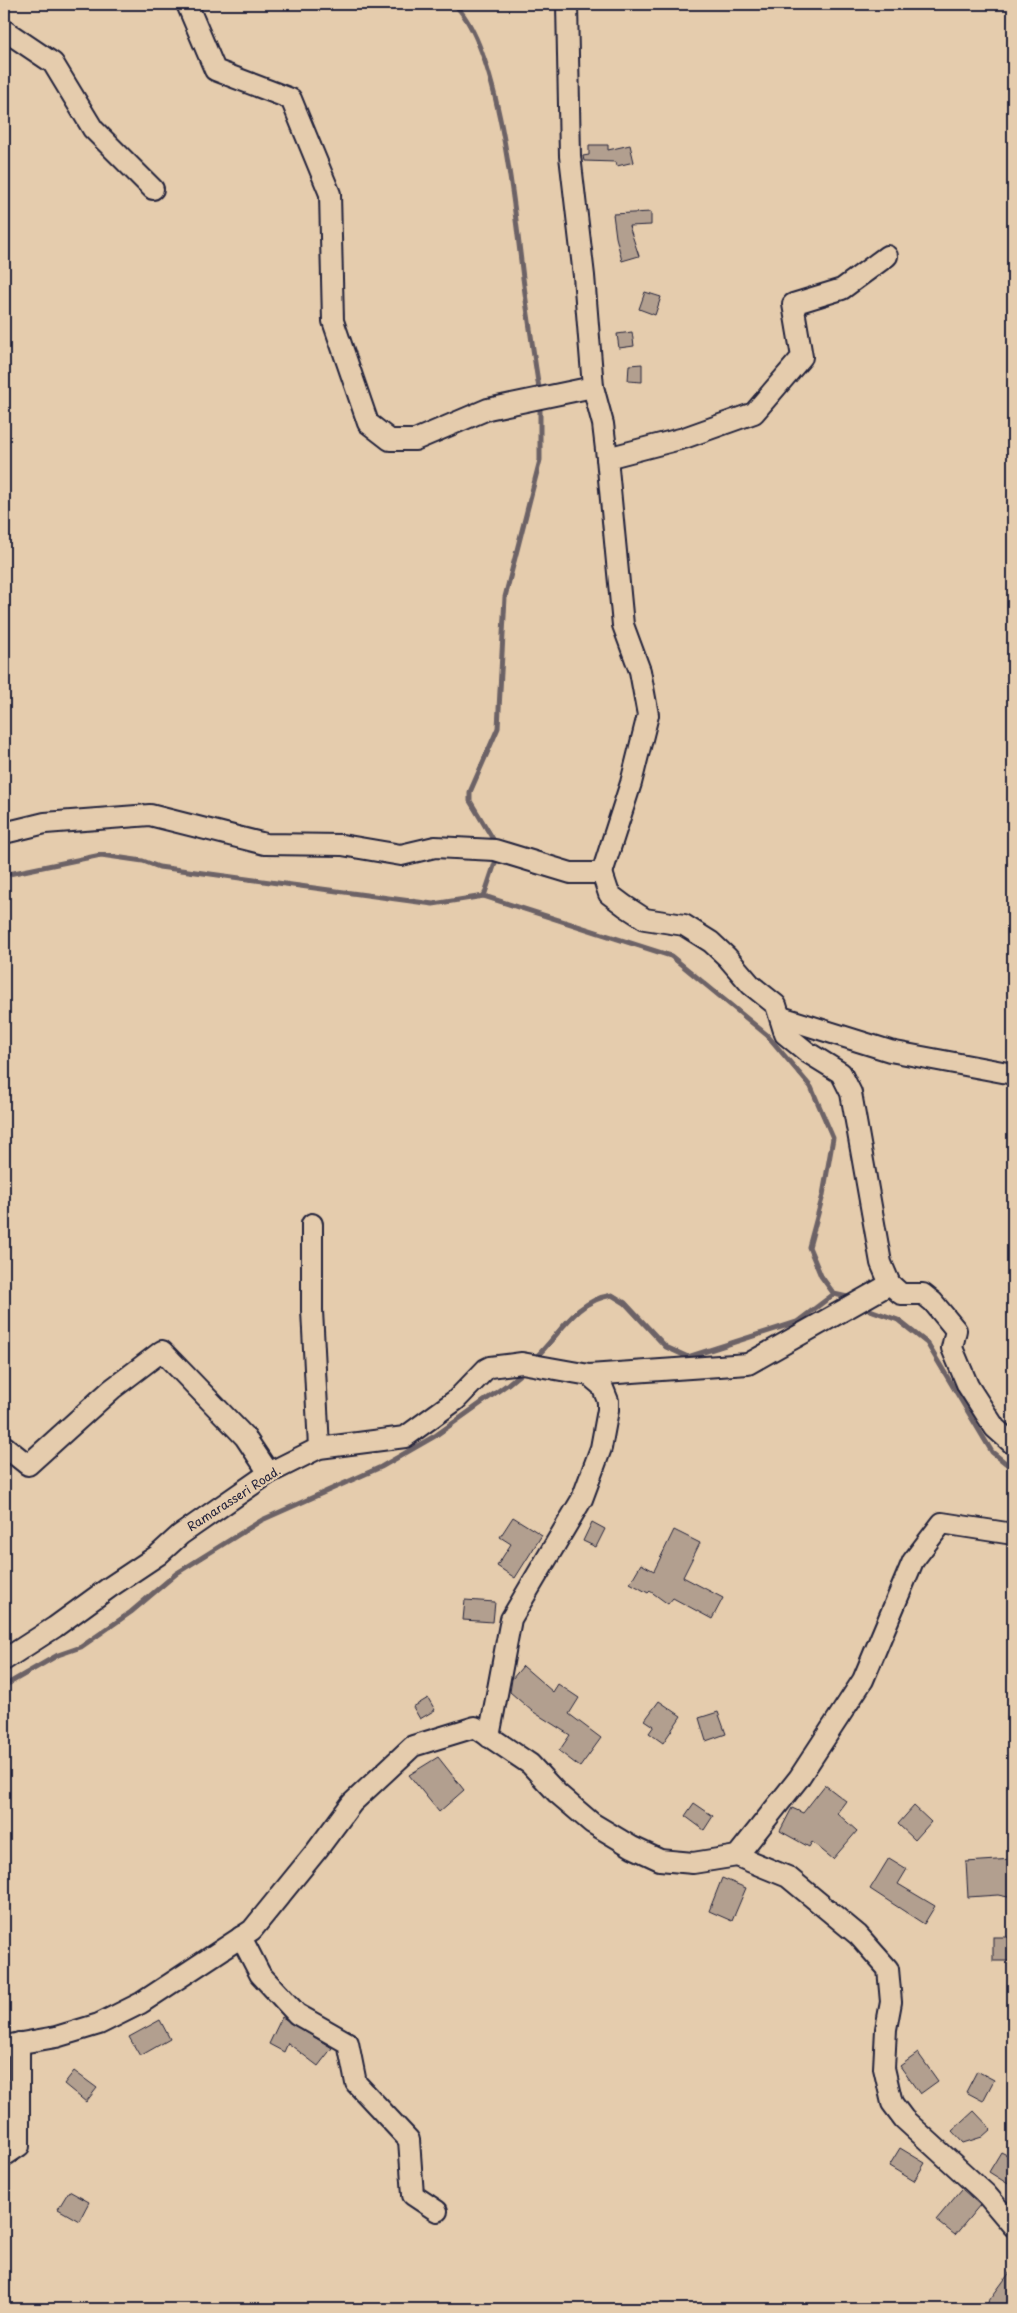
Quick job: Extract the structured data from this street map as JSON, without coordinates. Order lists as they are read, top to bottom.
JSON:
{
  "streets": {
    "street": ["Ramarasseri Road."]
  }
}
